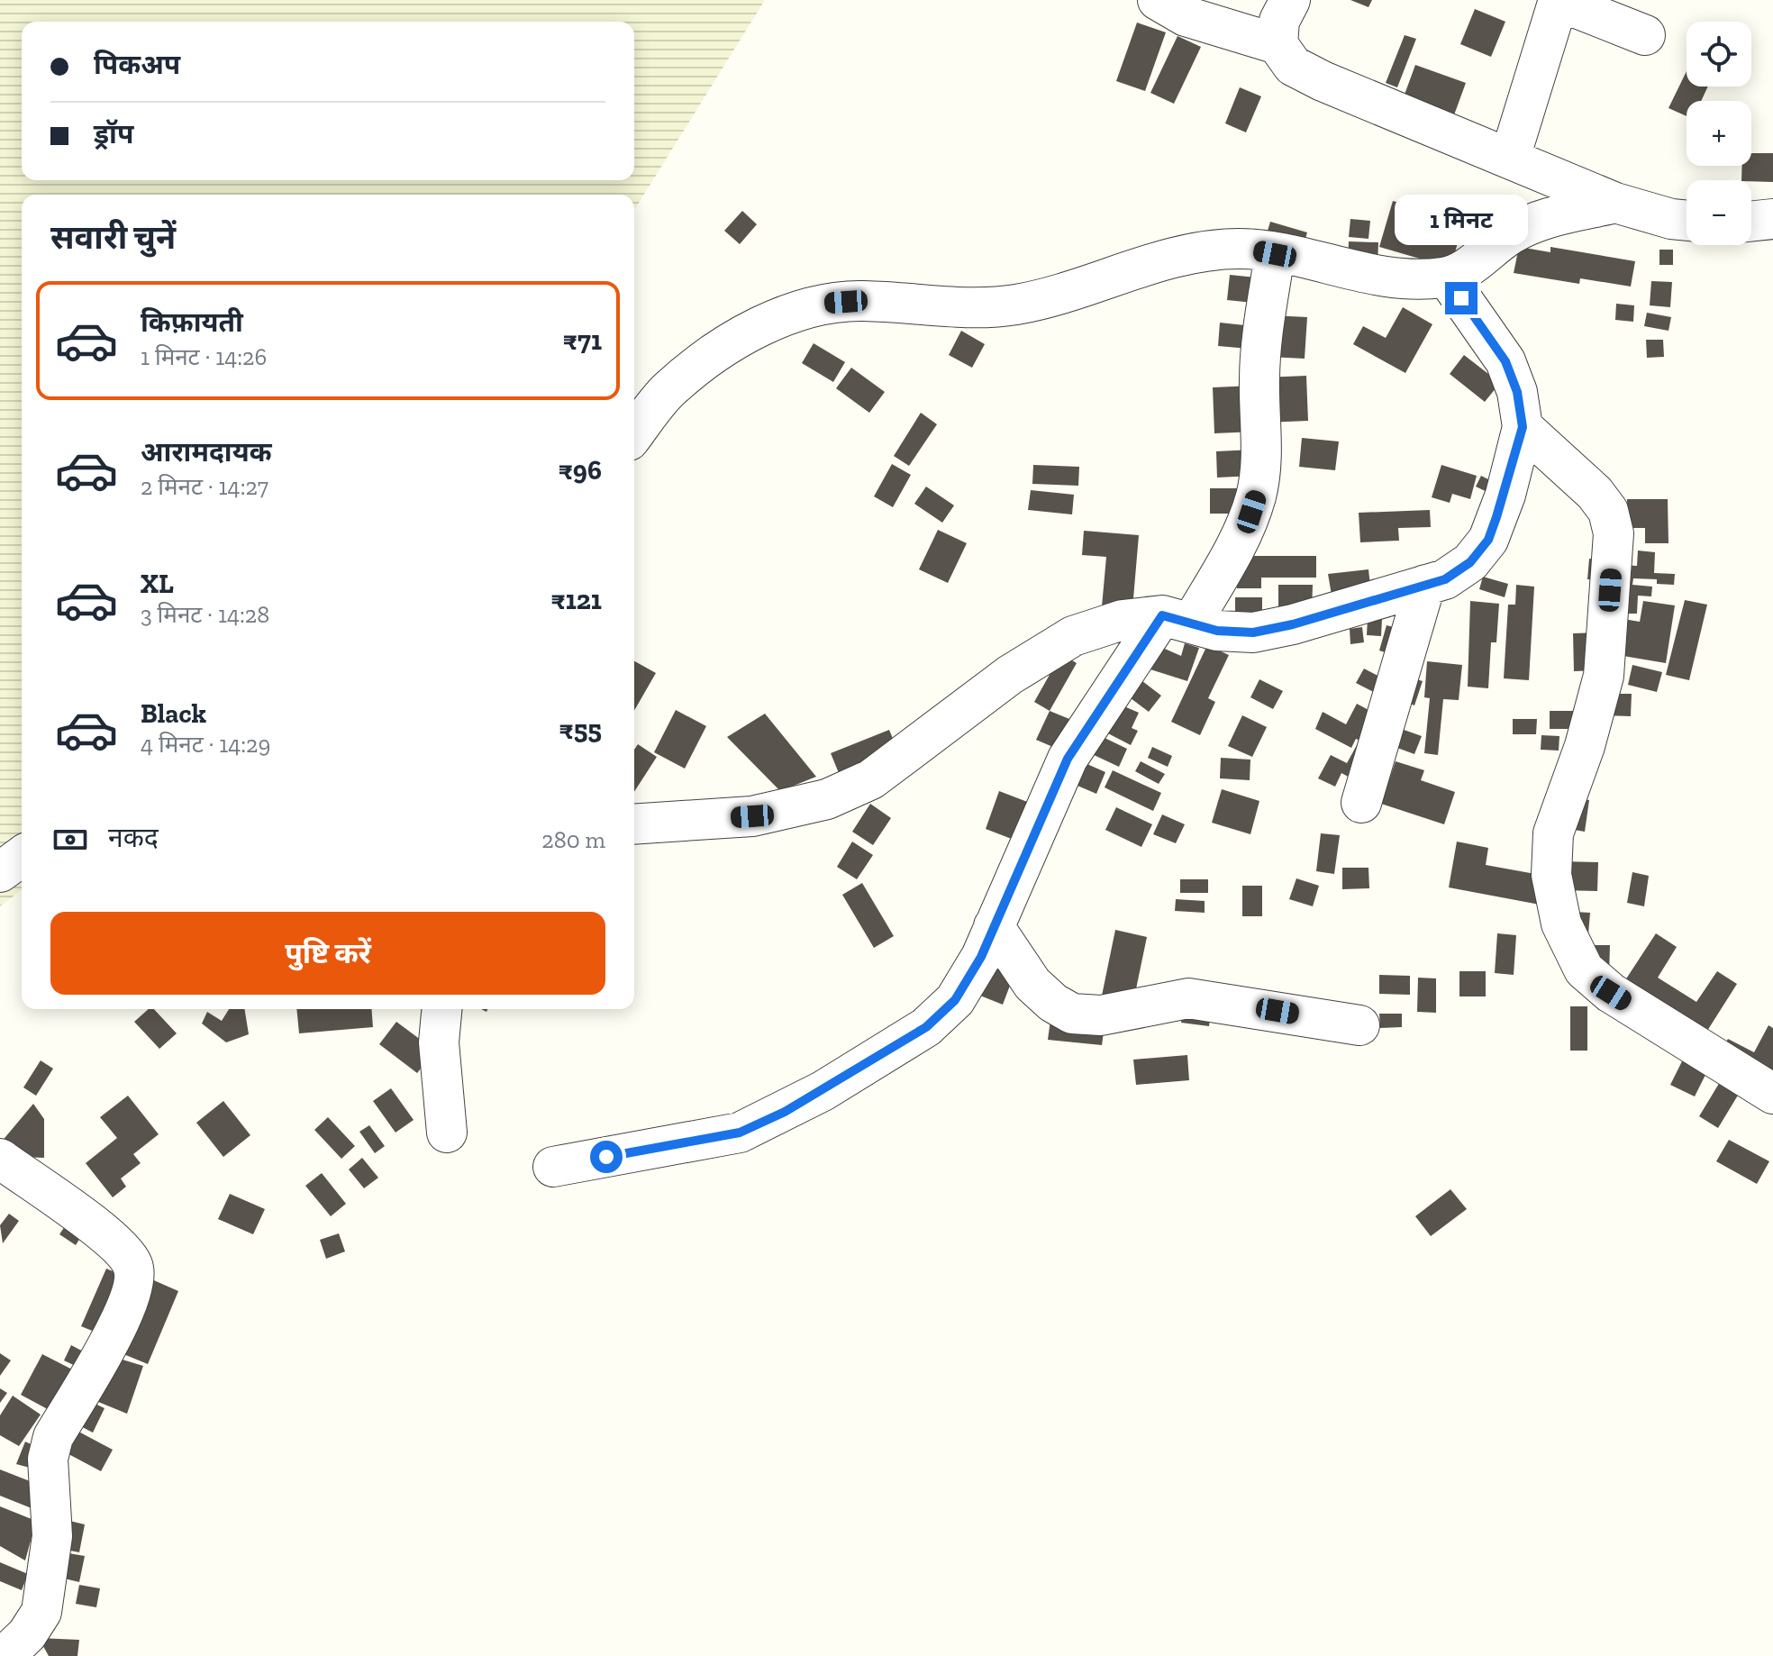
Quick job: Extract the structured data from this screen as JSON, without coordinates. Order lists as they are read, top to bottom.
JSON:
{
  "page": {
    "map_buttons": ["+", "−"],
    "banner": ["पिकअप", "ड्रॉप"],
    "bubble": "1 मिनट",
    "heading": "सवारी चुनें",
    "list": [
      {
        "name": "किफ़ायती",
        "note": "1 मिनट · 14:26",
        "value": "₹71"
      },
      {
        "name": "आरामदायक",
        "note": "2 मिनट · 14:27",
        "value": "₹96"
      },
      {
        "name": "XL",
        "note": "3 मिनट · 14:28",
        "value": "₹121"
      },
      {
        "name": "Black",
        "note": "4 मिनट · 14:29",
        "value": "₹55"
      }
    ],
    "pay": ["नकद", "280 m"],
    "buttons": "पुष्टि करें"
  }
}
